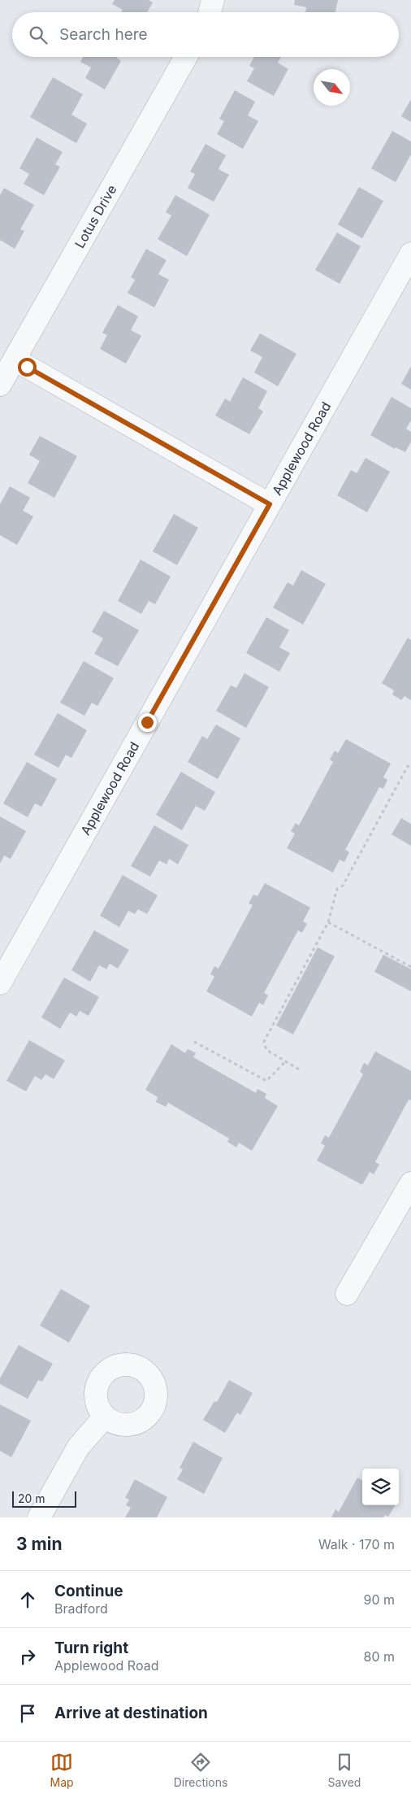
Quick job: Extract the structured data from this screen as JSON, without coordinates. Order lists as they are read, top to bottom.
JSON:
{
  "streets": {
    "street": ["Lotus Drive", "Applewood Road"]
  },
  "scale_bar": "20 m",
  "north": "bottom right",
  "page": {
    "search": "Search here",
    "scale": "20 m",
    "heading": ["3 min", "Walk · 170 m"],
    "list": [
      ["Continue", "Bradford", "90 m"],
      ["Turn right", "Applewood Road", "80 m"],
      "Arrive at destination"
    ],
    "nav": ["Map", "Directions", "Saved"]
  }
}
